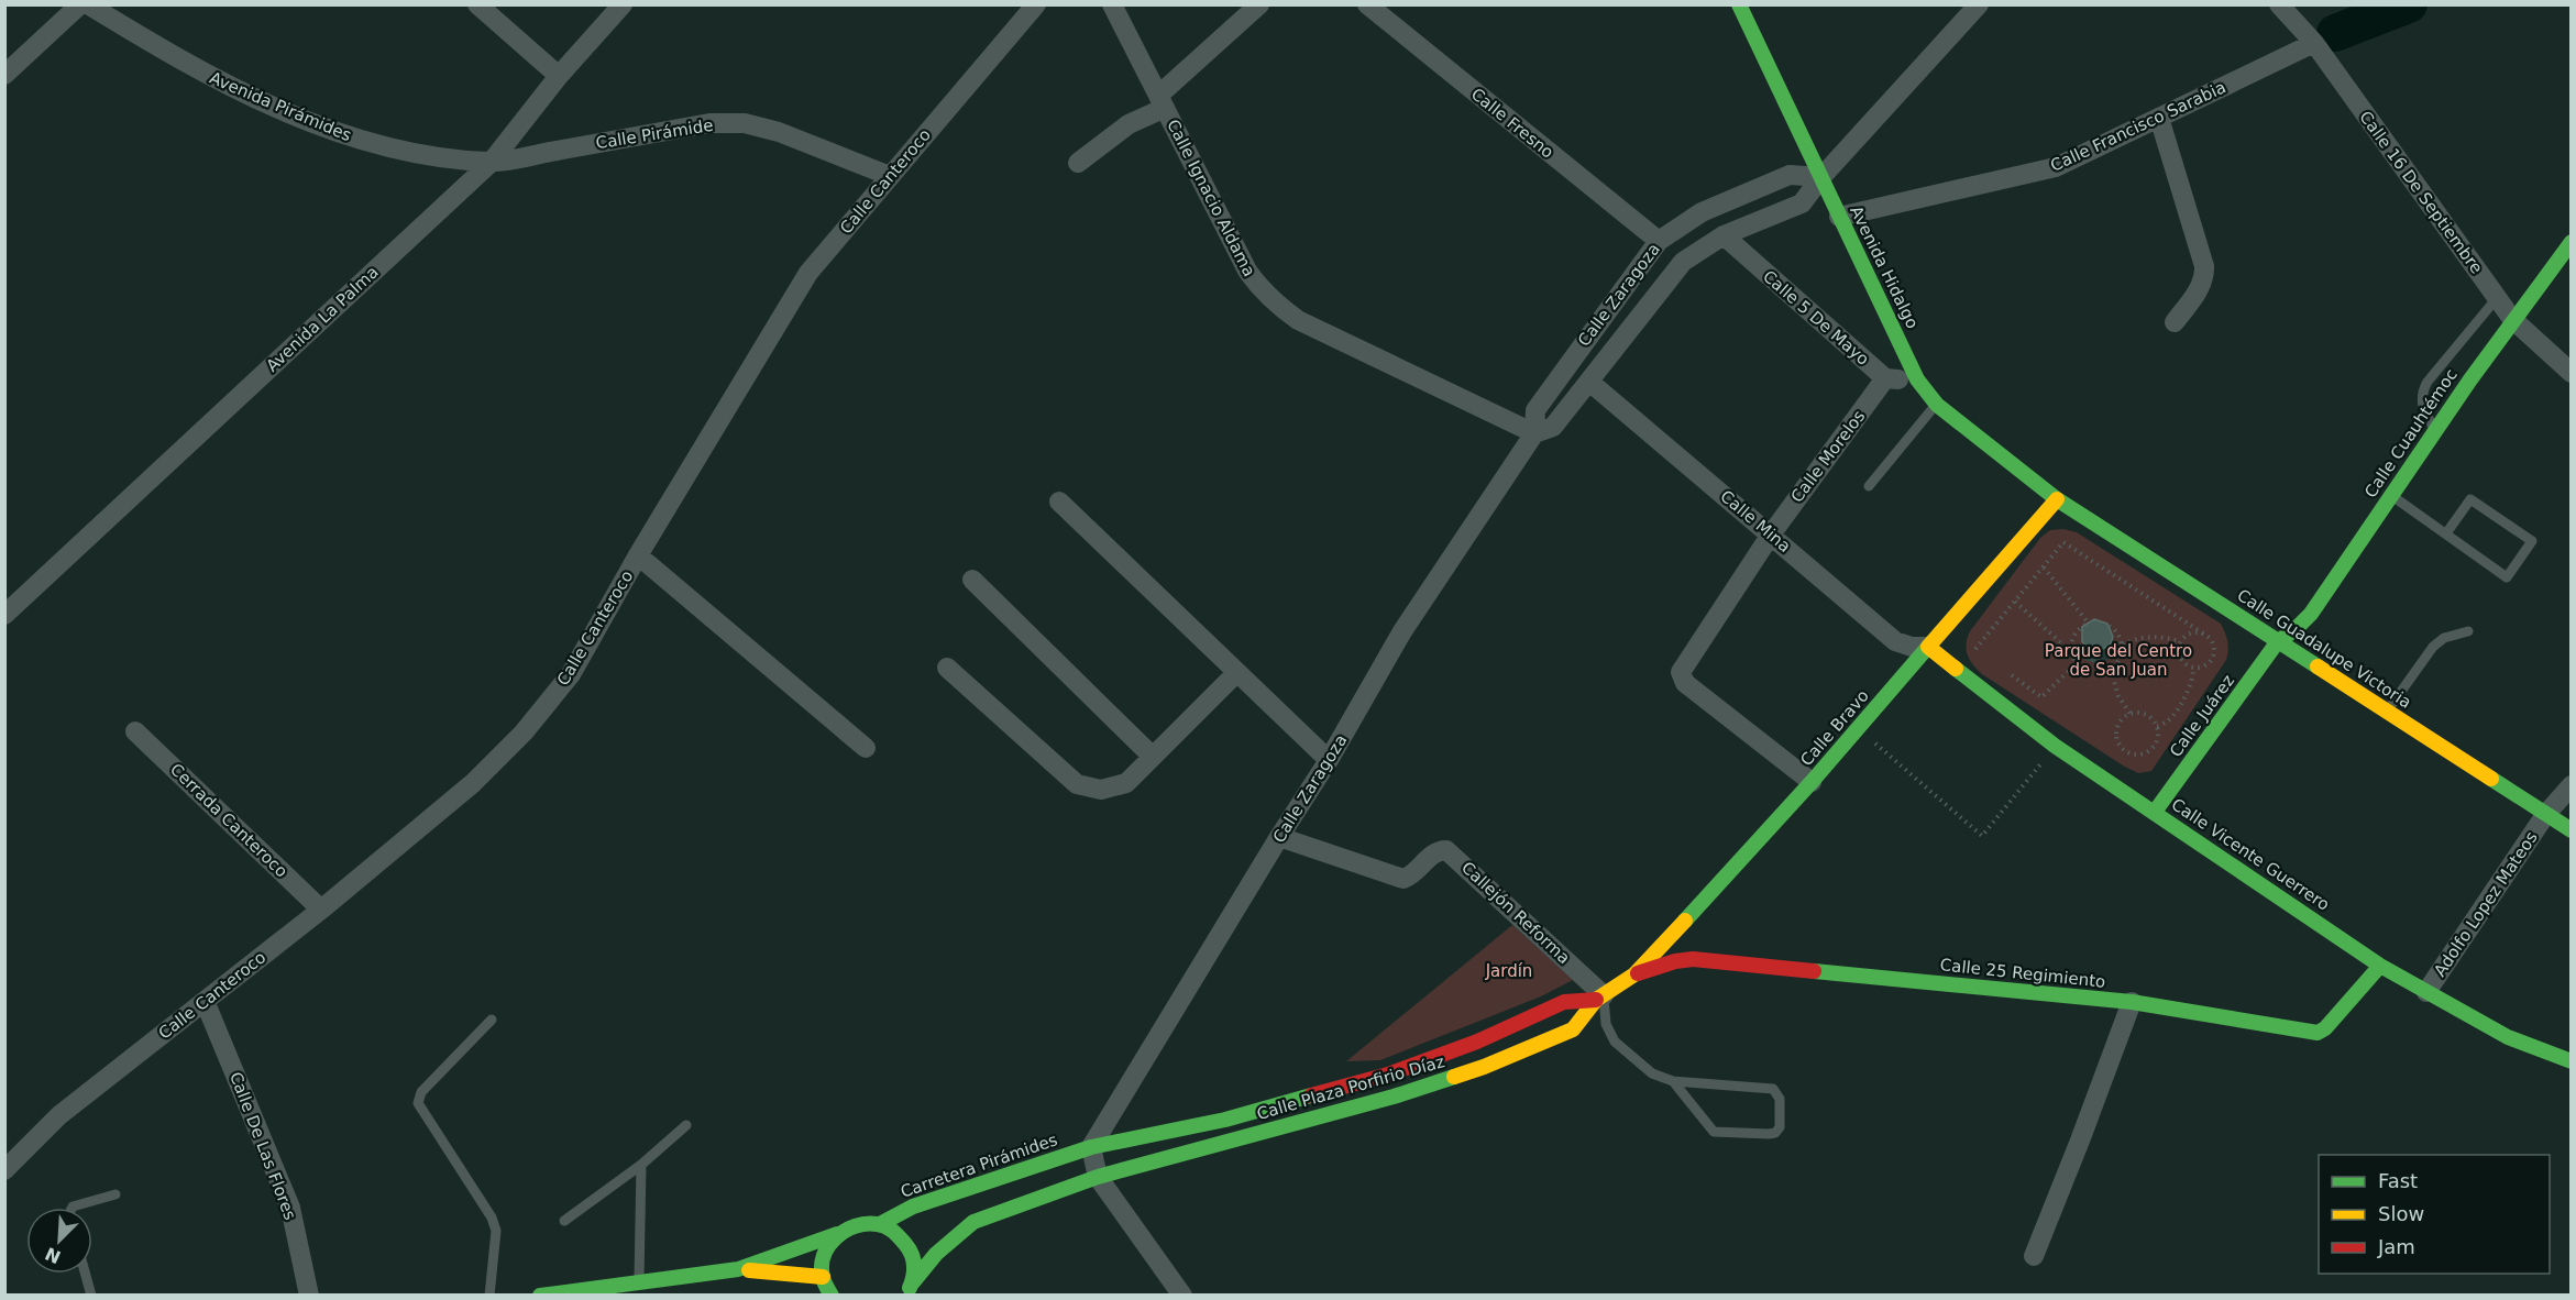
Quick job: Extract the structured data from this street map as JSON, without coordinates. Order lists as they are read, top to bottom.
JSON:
{
  "streets": {
    "main road": [
      "Avenida Hidalgo",
      "Calle Cuauhtémoc",
      "Calle Guadalupe Victoria",
      "Calle Juárez",
      "Calle Bravo",
      "Calle Vicente Guerrero",
      "Calle 25 Regimiento",
      "Calle Plaza Porfirio Díaz",
      "Carretera Pirámides"
    ],
    "street": [
      "Avenida Pirámides",
      "Calle Fresno",
      "Calle Francisco Sarabia",
      "Calle Pirámide",
      "Calle Canteroco",
      "Calle 16 De Septiembre",
      "Calle Ignacio Aldama",
      "Calle Zaragoza",
      "Calle 5 De Mayo",
      "Avenida La Palma",
      "Calle Morelos",
      "Calle Mina",
      "Cerrada Canteroco",
      "Adolfo Lopez Mateos",
      "Callejón Reforma",
      "Calle De Las Flores"
    ]
  },
  "crossings": [
    ["Avenida Pirámides", "Calle Pirámide"],
    ["Avenida Pirámides", "Avenida La Palma"],
    ["Calle Fresno", "Calle Zaragoza"],
    ["Calle Francisco Sarabia", "Calle 16 De Septiembre"],
    ["Calle Francisco Sarabia", "Avenida Hidalgo"],
    ["Calle Pirámide", "Calle Canteroco"],
    ["Calle Pirámide", "Avenida La Palma"],
    ["Calle Canteroco", "Cerrada Canteroco"],
    ["Calle Canteroco", "Calle De Las Flores"],
    ["Calle 16 De Septiembre", "Calle Cuauhtémoc"],
    ["Calle Ignacio Aldama", "Calle Zaragoza"],
    ["Avenida Hidalgo", "Calle Zaragoza"],
    ["Avenida Hidalgo", "Calle Guadalupe Victoria"],
    ["Avenida Hidalgo", "Calle Bravo"],
    ["Calle Zaragoza", "Calle 5 De Mayo"],
    ["Calle Zaragoza", "Calle Mina"],
    ["Calle Zaragoza", "Callejón Reforma"],
    ["Calle Zaragoza", "Calle Plaza Porfirio Díaz"],
    ["Calle Zaragoza", "Carretera Pirámides"],
    ["Calle 5 De Mayo", "Calle Morelos"],
    ["Calle Cuauhtémoc", "Calle Guadalupe Victoria"],
    ["Calle Cuauhtémoc", "Calle Juárez"],
    ["Calle Morelos", "Calle Mina"],
    ["Calle Morelos", "Calle Bravo"],
    ["Calle Mina", "Calle Bravo"],
    ["Calle Mina", "Calle Vicente Guerrero"],
    ["Calle Guadalupe Victoria", "Calle Juárez"],
    ["Calle Guadalupe Victoria", "Calle Bravo"],
    ["Calle Guadalupe Victoria", "Adolfo Lopez Mateos"],
    ["Calle Juárez", "Calle Vicente Guerrero"],
    ["Calle Bravo", "Calle Vicente Guerrero"],
    ["Calle Bravo", "Calle 25 Regimiento"],
    ["Calle Bravo", "Calle Plaza Porfirio Díaz"],
    ["Calle Vicente Guerrero", "Adolfo Lopez Mateos"],
    ["Calle Vicente Guerrero", "Calle 25 Regimiento"],
    ["Callejón Reforma", "Calle Plaza Porfirio Díaz"],
    ["Calle 25 Regimiento", "Calle Plaza Porfirio Díaz"],
    ["Calle Plaza Porfirio Díaz", "Carretera Pirámides"]
  ],
  "parks": ["Parque del Centro de San Juan", "Jardín"],
  "legend": ["Fast", "Slow", "Jam"],
  "north": "bottom left"
}
